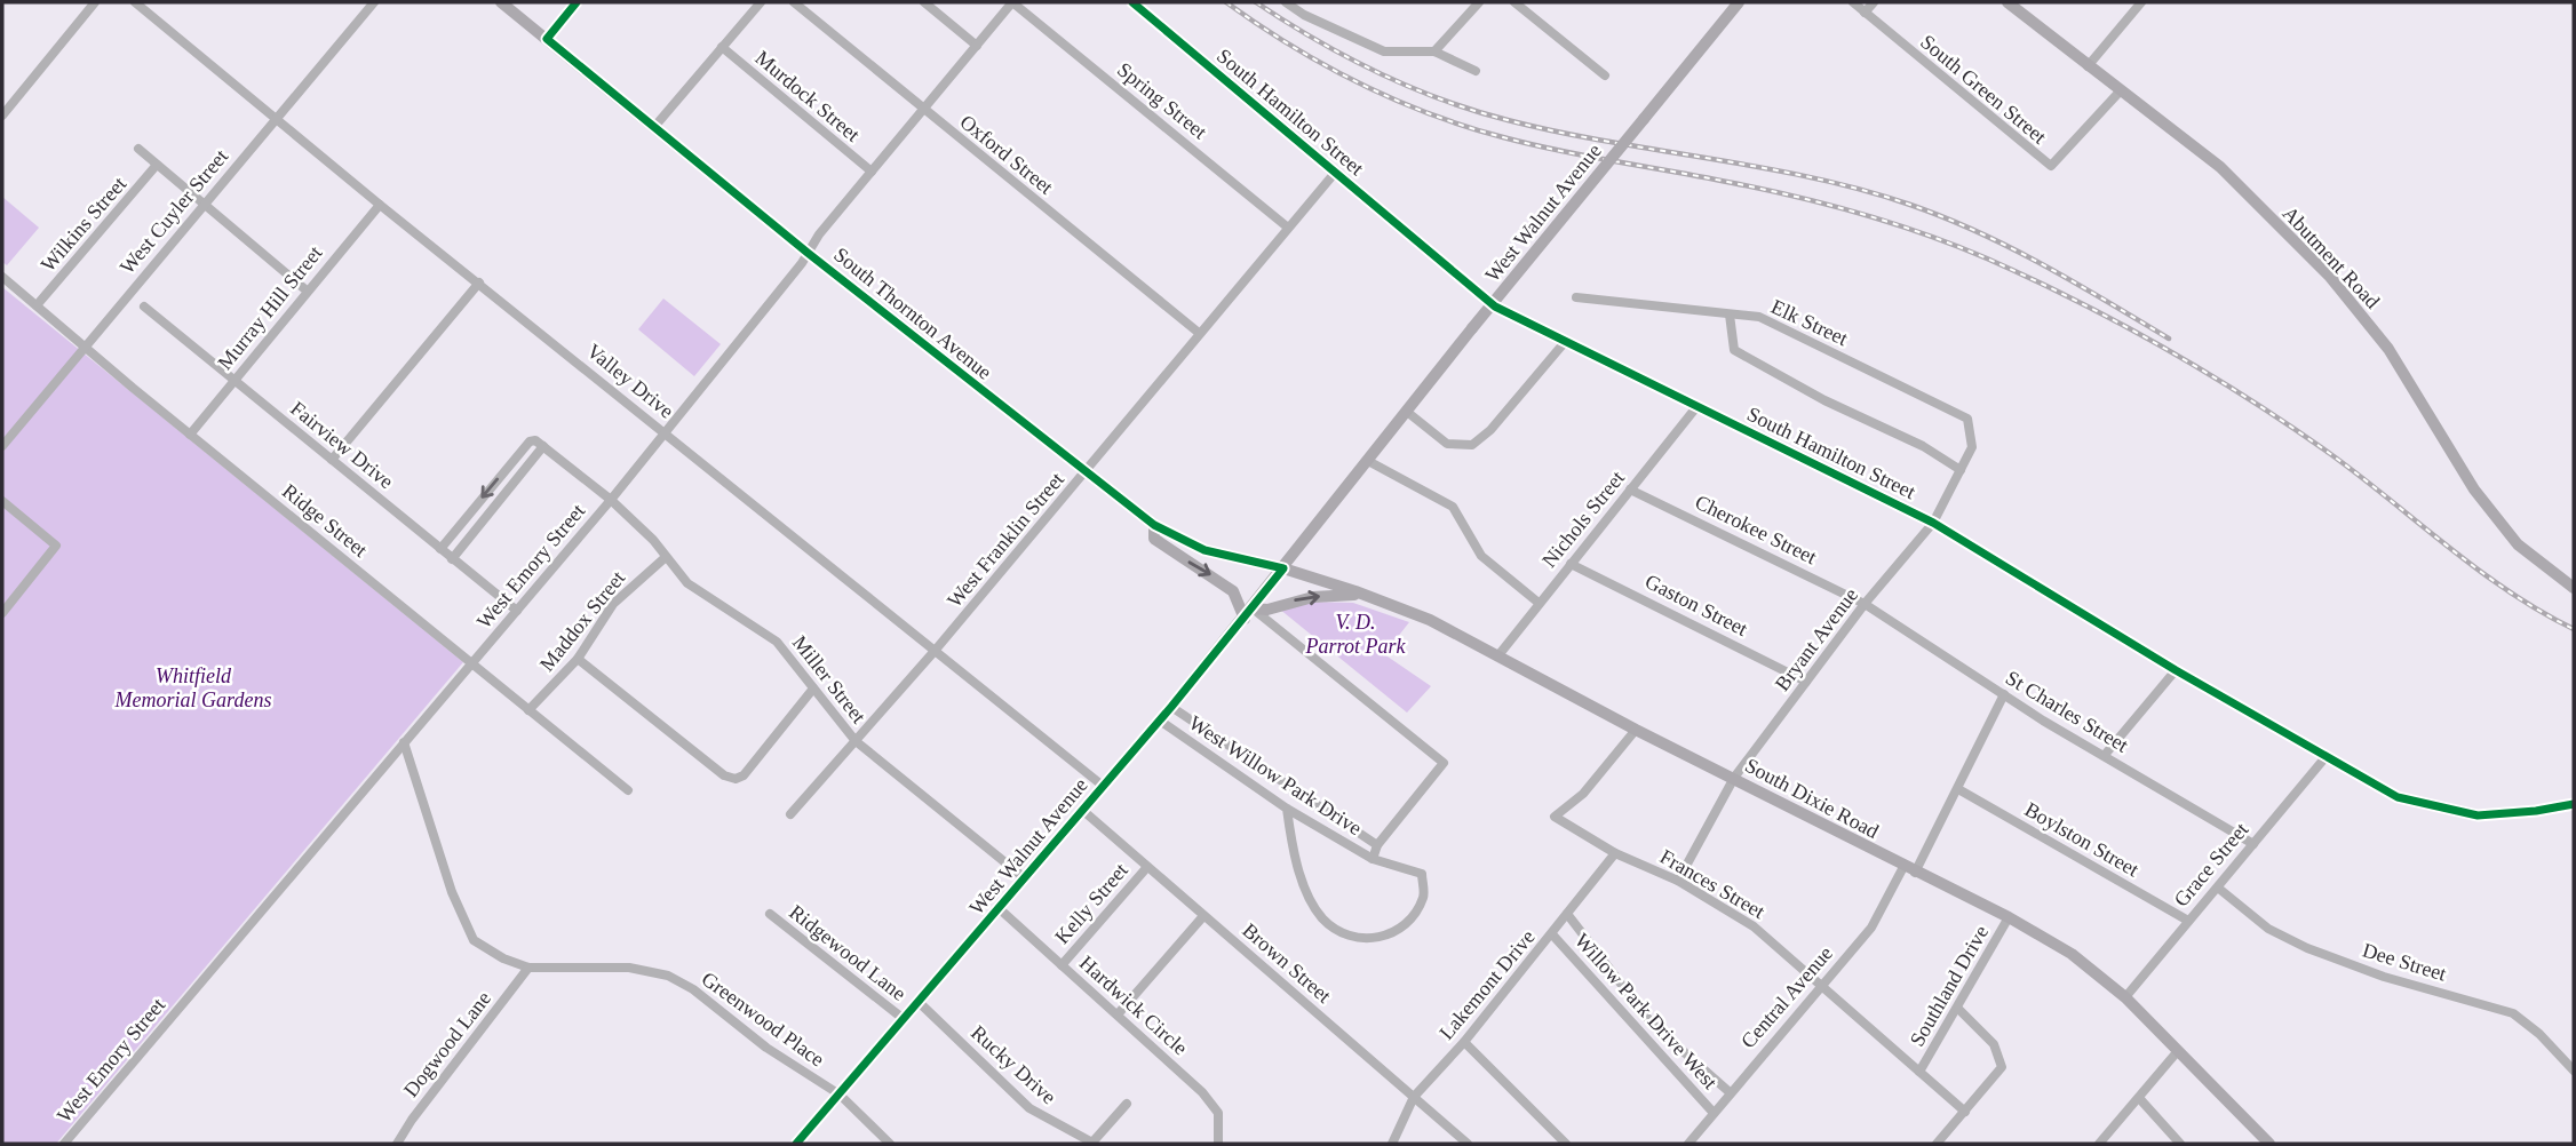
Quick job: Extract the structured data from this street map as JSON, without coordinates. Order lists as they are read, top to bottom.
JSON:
{
  "streets": {
    "main road": [
      "West Walnut Avenue",
      "Abutment Road",
      "South Thornton Avenue",
      "South Dixie Road"
    ],
    "street": [
      "South Green Street",
      "Murdock Street",
      "Spring Street",
      "South Hamilton Street",
      "Oxford Street",
      "West Cuyler Street",
      "Wilkins Street",
      "Murray Hill Street",
      "Elk Street",
      "Valley Drive",
      "Fairview Drive",
      "Nichols Street",
      "Ridge Street",
      "Cherokee Street",
      "West Franklin Street",
      "West Emory Street",
      "Gaston Street",
      "Maddox Street",
      "Bryant Avenue",
      "Miller Street",
      "St Charles Street",
      "West Willow Park Drive",
      "Boylston Street",
      "Grace Street",
      "Frances Street",
      "Kelly Street",
      "Ridgewood Lane",
      "Dee Street",
      "Brown Street",
      "Lakemont Drive",
      "Southland Drive",
      "Central Avenue",
      "Hardwick Circle",
      "Willow Park Drive West",
      "Greenwood Place",
      "Dogwood Lane",
      "Rucky Drive"
    ]
  },
  "crossings": [
    ["South Green Street", "Abutment Road"],
    ["Murdock Street", "West Emory Street"],
    ["Spring Street", "West Franklin Street"],
    ["Spring Street", "West Emory Street"],
    ["South Hamilton Street", "Nichols Street"],
    ["South Hamilton Street", "West Franklin Street"],
    ["South Hamilton Street", "Bryant Avenue"],
    ["South Hamilton Street", "Grace Street"],
    ["Oxford Street", "West Franklin Street"],
    ["Oxford Street", "West Emory Street"],
    ["West Cuyler Street", "Valley Drive"],
    ["West Cuyler Street", "Ridge Street"],
    ["West Walnut Avenue", "South Thornton Avenue"],
    ["West Walnut Avenue", "Valley Drive"],
    ["West Walnut Avenue", "Miller Street"],
    ["West Walnut Avenue", "West Willow Park Drive"],
    ["West Walnut Avenue", "South Dixie Road"],
    ["West Walnut Avenue", "Ridgewood Lane"],
    ["West Walnut Avenue", "Brown Street"],
    ["West Walnut Avenue", "Hardwick Circle"],
    ["West Walnut Avenue", "Greenwood Place"],
    ["West Walnut Avenue", "Rucky Drive"],
    ["Wilkins Street", "Ridge Street"],
    ["Murray Hill Street", "Valley Drive"],
    ["Murray Hill Street", "Fairview Drive"],
    ["Murray Hill Street", "Ridge Street"],
    ["South Thornton Avenue", "West Franklin Street"],
    ["South Thornton Avenue", "West Emory Street"],
    ["South Thornton Avenue", "South Dixie Road"],
    ["Elk Street", "Bryant Avenue"],
    ["Valley Drive", "West Franklin Street"],
    ["Valley Drive", "West Emory Street"],
    ["Fairview Drive", "West Emory Street"],
    ["Nichols Street", "Cherokee Street"],
    ["Nichols Street", "Gaston Street"],
    ["Nichols Street", "South Dixie Road"],
    ["Ridge Street", "West Emory Street"],
    ["Ridge Street", "Maddox Street"],
    ["Cherokee Street", "Bryant Avenue"],
    ["Cherokee Street", "St Charles Street"],
    ["West Franklin Street", "Miller Street"],
    ["West Emory Street", "Miller Street"],
    ["West Emory Street", "Greenwood Place"],
    ["Gaston Street", "Bryant Avenue"],
    ["Maddox Street", "Miller Street"],
    ["Bryant Avenue", "St Charles Street"],
    ["Bryant Avenue", "South Dixie Road"],
    ["Bryant Avenue", "Frances Street"],
    ["St Charles Street", "Grace Street"],
    ["St Charles Street", "Central Avenue"],
    ["South Dixie Road", "Grace Street"],
    ["South Dixie Road", "Frances Street"],
    ["South Dixie Road", "Southland Drive"],
    ["South Dixie Road", "Central Avenue"],
    ["Boylston Street", "Grace Street"],
    ["Boylston Street", "Central Avenue"],
    ["Grace Street", "Dee Street"],
    ["Frances Street", "Lakemont Drive"],
    ["Frances Street", "Southland Drive"],
    ["Frances Street", "Central Avenue"],
    ["Kelly Street", "Brown Street"],
    ["Kelly Street", "Hardwick Circle"],
    ["Brown Street", "Lakemont Drive"],
    ["Lakemont Drive", "Willow Park Drive West"],
    ["Central Avenue", "Willow Park Drive West"],
    ["Greenwood Place", "Dogwood Lane"]
  ],
  "parks": ["V. D. Parrot Park", "Whitfield Memorial Gardens"]
}
